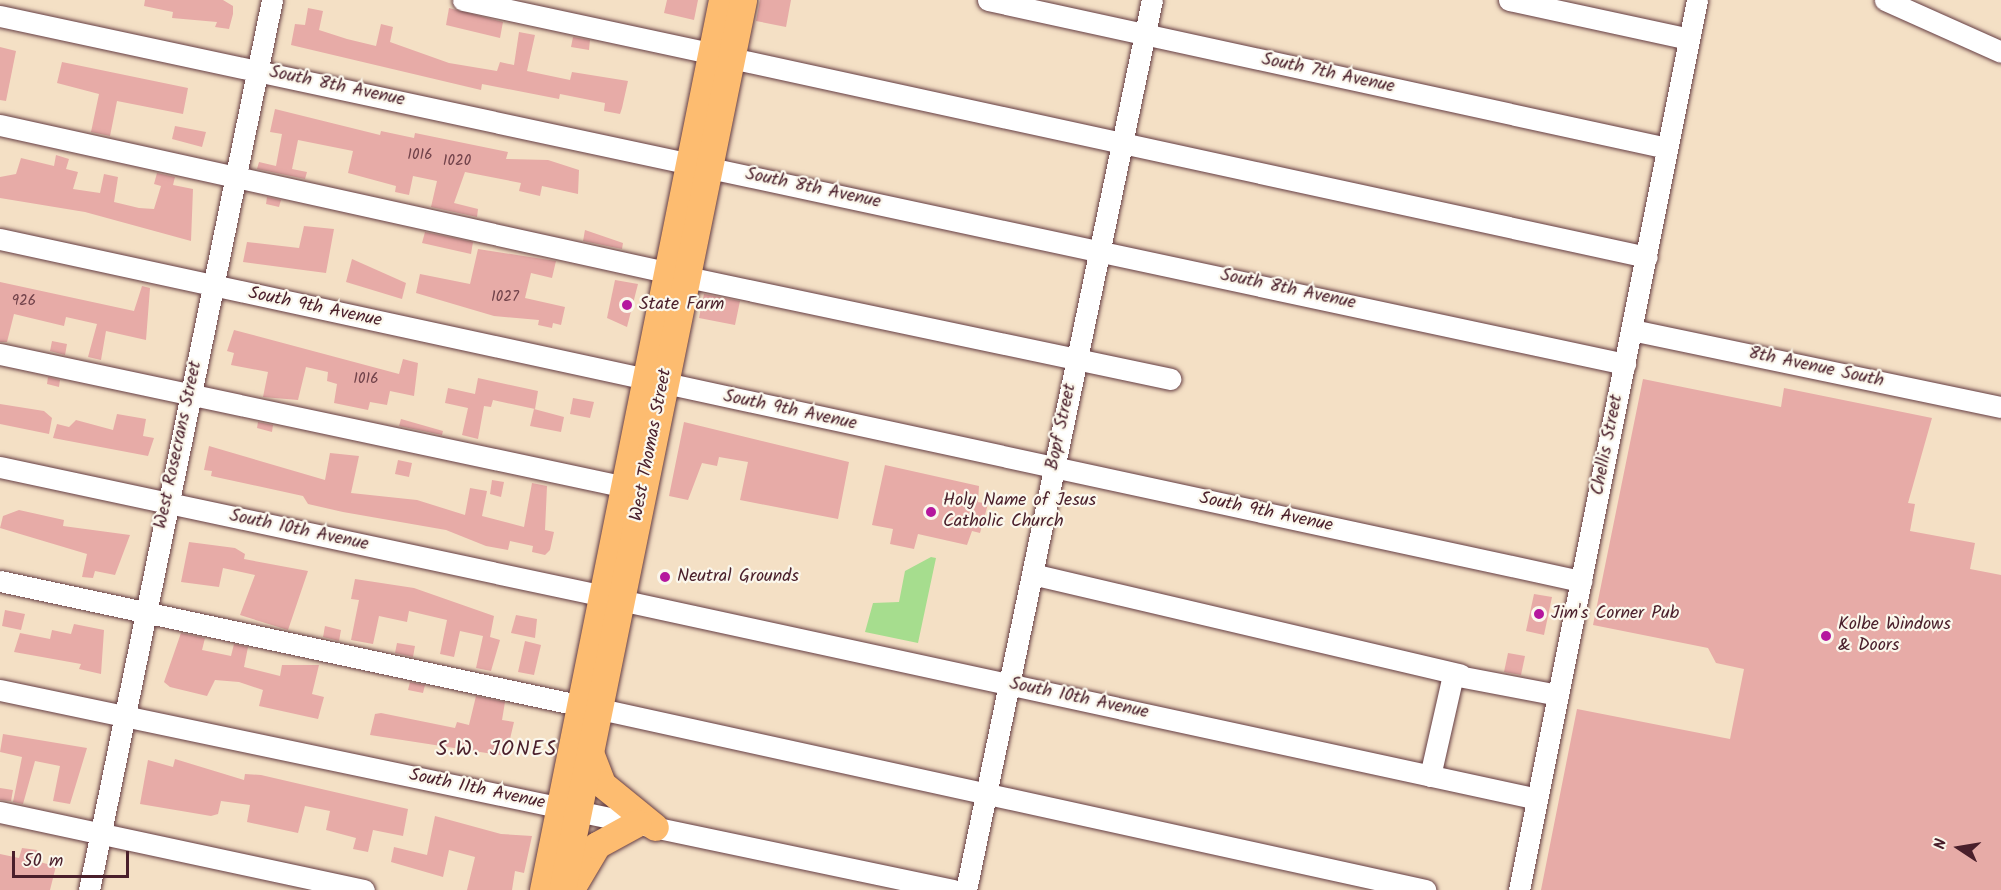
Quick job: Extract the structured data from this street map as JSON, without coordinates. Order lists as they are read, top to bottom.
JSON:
{
  "streets": {
    "main road": ["West Thomas Street"],
    "street": [
      "South 7th Avenue",
      "South 8th Avenue",
      "South 9th Avenue",
      "8th Avenue South",
      "Bopf Street",
      "West Rosecrans Street",
      "Chellis Street",
      "South 10th Avenue",
      "South 11th Avenue"
    ]
  },
  "crossings": [
    ["South 7th Avenue", "Bopf Street"],
    ["South 7th Avenue", "Chellis Street"],
    ["South 8th Avenue", "Bopf Street"],
    ["South 8th Avenue", "West Rosecrans Street"],
    ["South 8th Avenue", "West Thomas Street"],
    ["South 8th Avenue", "Chellis Street"],
    ["South 9th Avenue", "Bopf Street"],
    ["South 9th Avenue", "West Rosecrans Street"],
    ["South 9th Avenue", "West Thomas Street"],
    ["South 9th Avenue", "Chellis Street"],
    ["8th Avenue South", "Chellis Street"],
    ["Bopf Street", "South 10th Avenue"],
    ["West Rosecrans Street", "South 10th Avenue"],
    ["West Rosecrans Street", "South 11th Avenue"],
    ["West Thomas Street", "South 10th Avenue"],
    ["West Thomas Street", "South 11th Avenue"],
    ["Chellis Street", "South 10th Avenue"]
  ],
  "districts": ["S.W. JONES"],
  "places": [
    "State Farm",
    "Holy Name of Jesus Catholic Church",
    "Neutral Grounds",
    "Jim's Corner Pub",
    "Kolbe Windows & Doors"
  ],
  "house_numbers": [
    "1016",
    "1020",
    "1027",
    "926",
    "1016"
  ],
  "scale_bar": "50 m",
  "north": "left"
}
